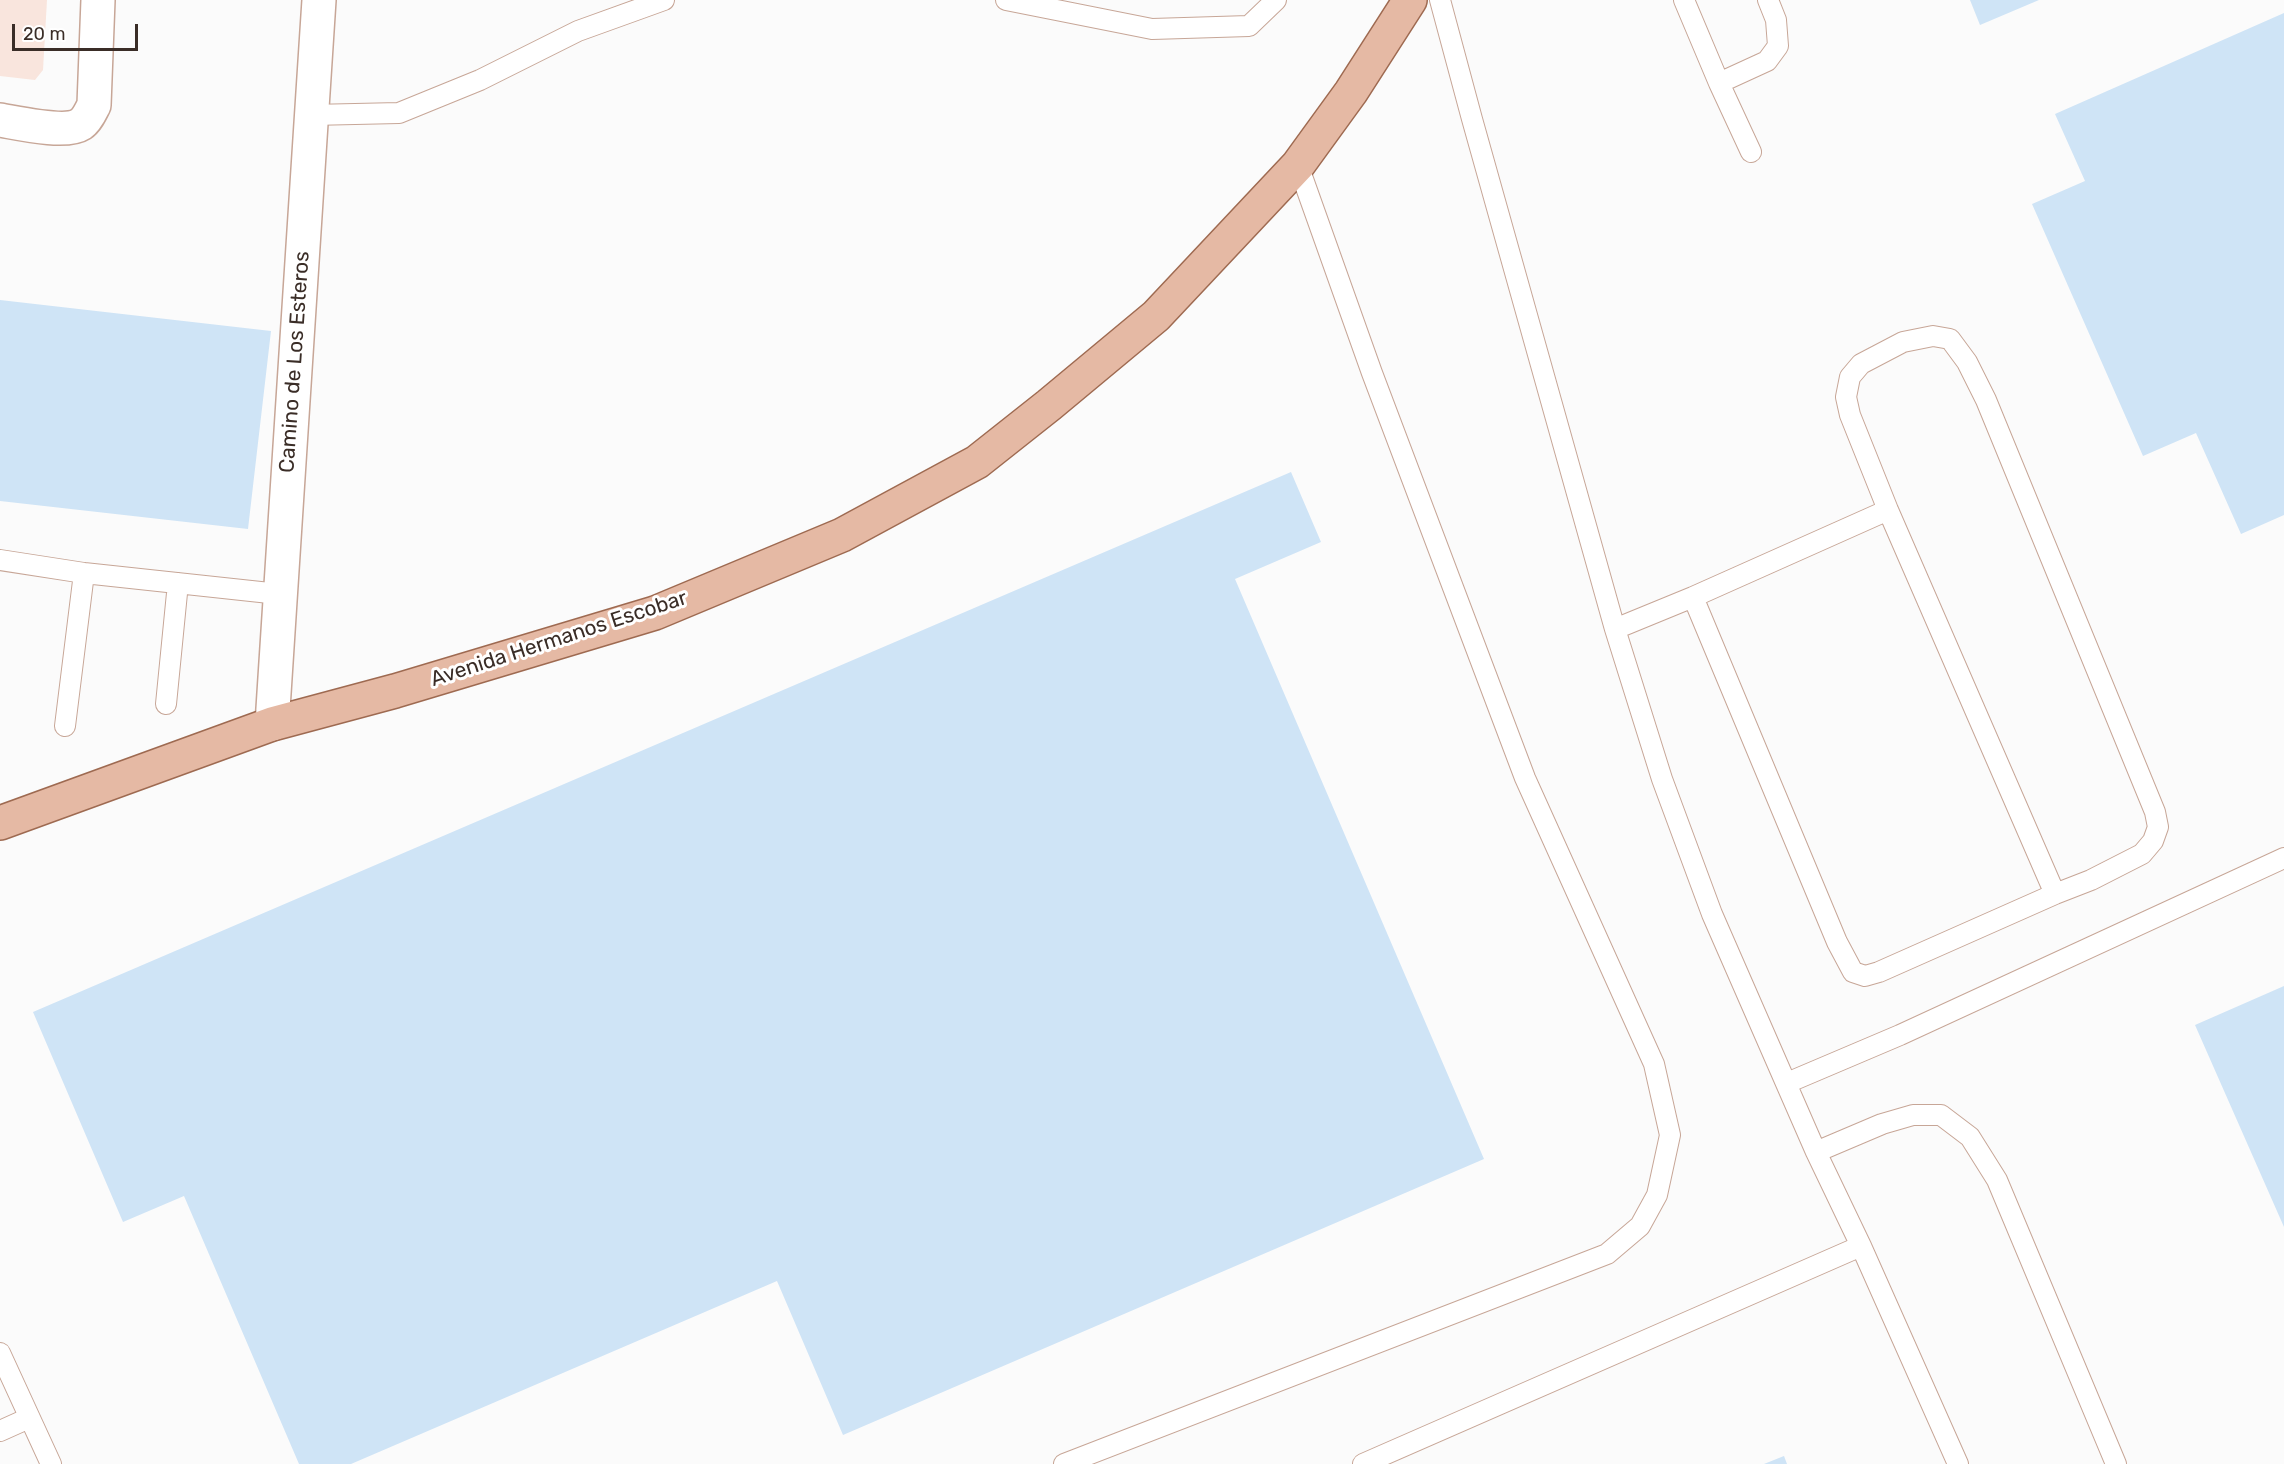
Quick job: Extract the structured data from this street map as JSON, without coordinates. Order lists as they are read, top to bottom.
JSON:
{
  "streets": {
    "main road": ["Avenida Hermanos Escobar"],
    "street": ["Camino de Los Esteros"]
  },
  "crossings": [
    ["Camino de Los Esteros", "Avenida Hermanos Escobar"]
  ],
  "scale_bar": "20 m"
}
